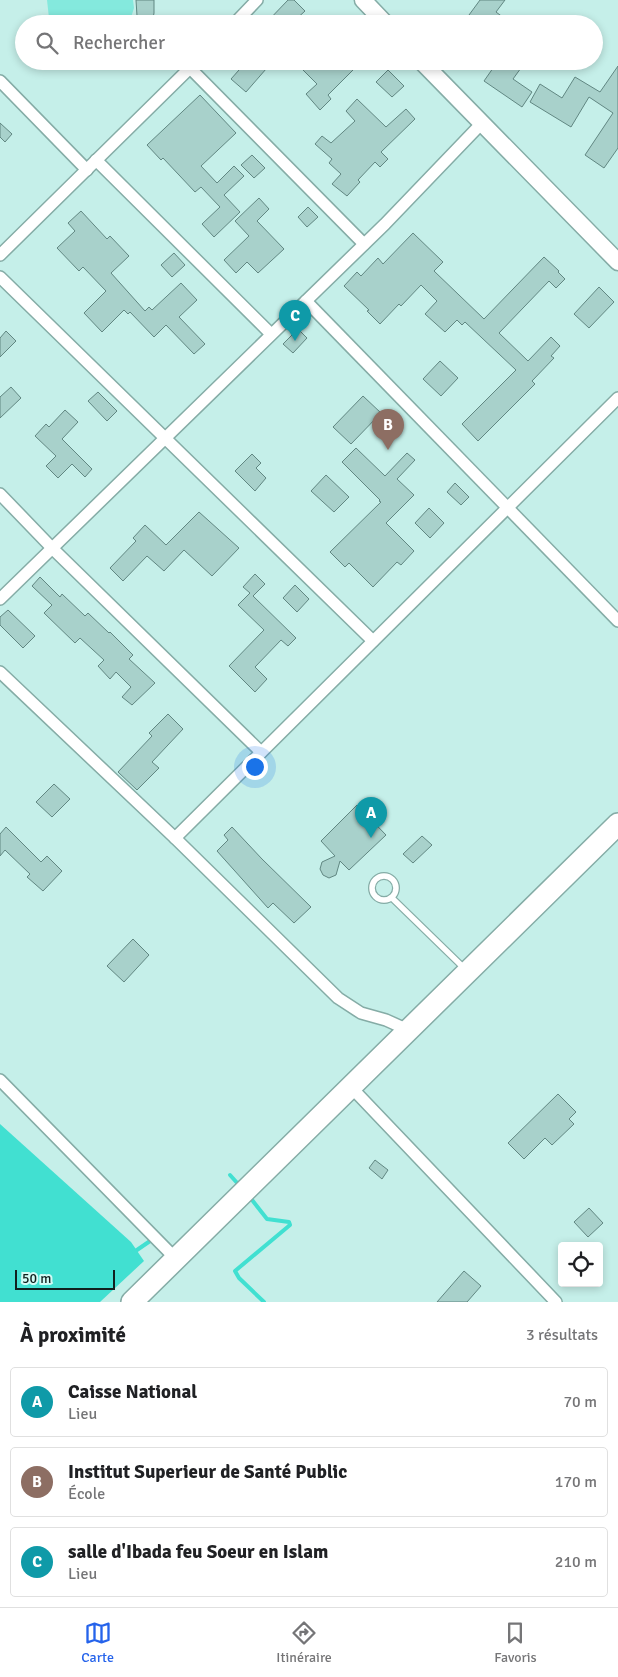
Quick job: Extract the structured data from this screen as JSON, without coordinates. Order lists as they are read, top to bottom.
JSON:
{
  "scale_bar": "50 m",
  "page": {
    "search": "Rechercher",
    "pins": ["C", "B", "A"],
    "scale": "50 m",
    "heading": ["À proximité", "3 résultats"],
    "list": [
      {
        "mark": "A",
        "name": "Caisse National",
        "note": "Lieu",
        "value": "70 m"
      },
      {
        "mark": "B",
        "name": "Institut Superieur de Santé Public",
        "note": "École",
        "value": "170 m"
      },
      {
        "mark": "C",
        "name": "salle d'Ibada feu Soeur en Islam",
        "note": "Lieu",
        "value": "210 m"
      }
    ],
    "nav": ["Carte", "Itinéraire", "Favoris"]
  }
}
